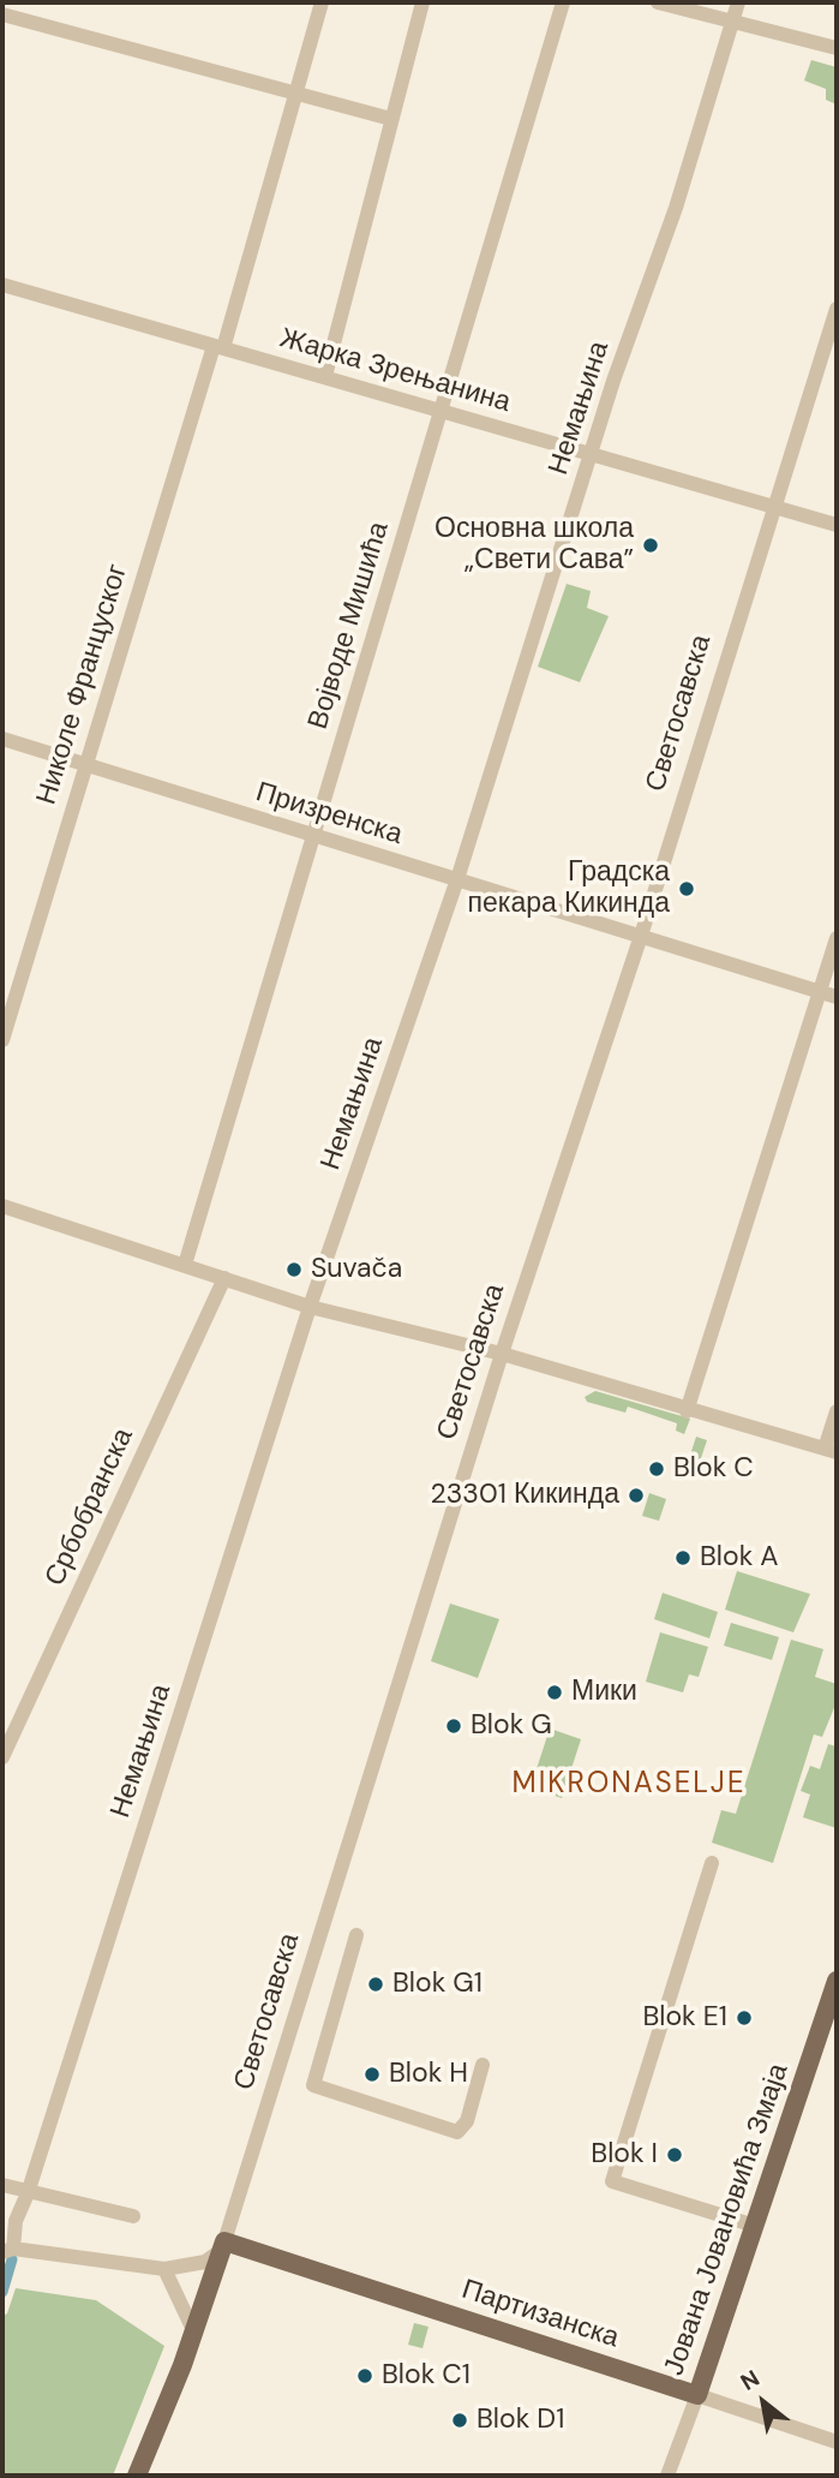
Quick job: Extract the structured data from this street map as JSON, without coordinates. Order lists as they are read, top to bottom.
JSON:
{
  "streets": {
    "main road": ["Светосавска", "Јована Јовановића Змаја", "Партизанска"],
    "street": [
      "Жарка Зрењанина",
      "Немањина",
      "Војводе Мишића",
      "Николе Француског",
      "Призренска",
      "Србобранска"
    ]
  },
  "crossings": [
    ["Жарка Зрењанина", "Немањина"],
    ["Жарка Зрењанина", "Војводе Мишића"],
    ["Жарка Зрењанина", "Николе Француског"],
    ["Жарка Зрењанина", "Светосавска"],
    ["Немањина", "Призренска"],
    ["Војводе Мишића", "Призренска"],
    ["Николе Француског", "Призренска"],
    ["Светосавска", "Призренска"],
    ["Светосавска", "Партизанска"],
    ["Јована Јовановића Змаја", "Партизанска"]
  ],
  "districts": ["MIKRONASELJE"],
  "places": [
    "Основна школа „Свети Сава”",
    "Градска пекара Кикинда",
    "Suvača",
    "Blok C",
    "23301 Кикинда",
    "Blok A",
    "Мики",
    "Blok G",
    "Blok G1",
    "Blok E1",
    "Blok H",
    "Blok I",
    "Blok C1",
    "Blok D1"
  ],
  "north": "top left"
}
